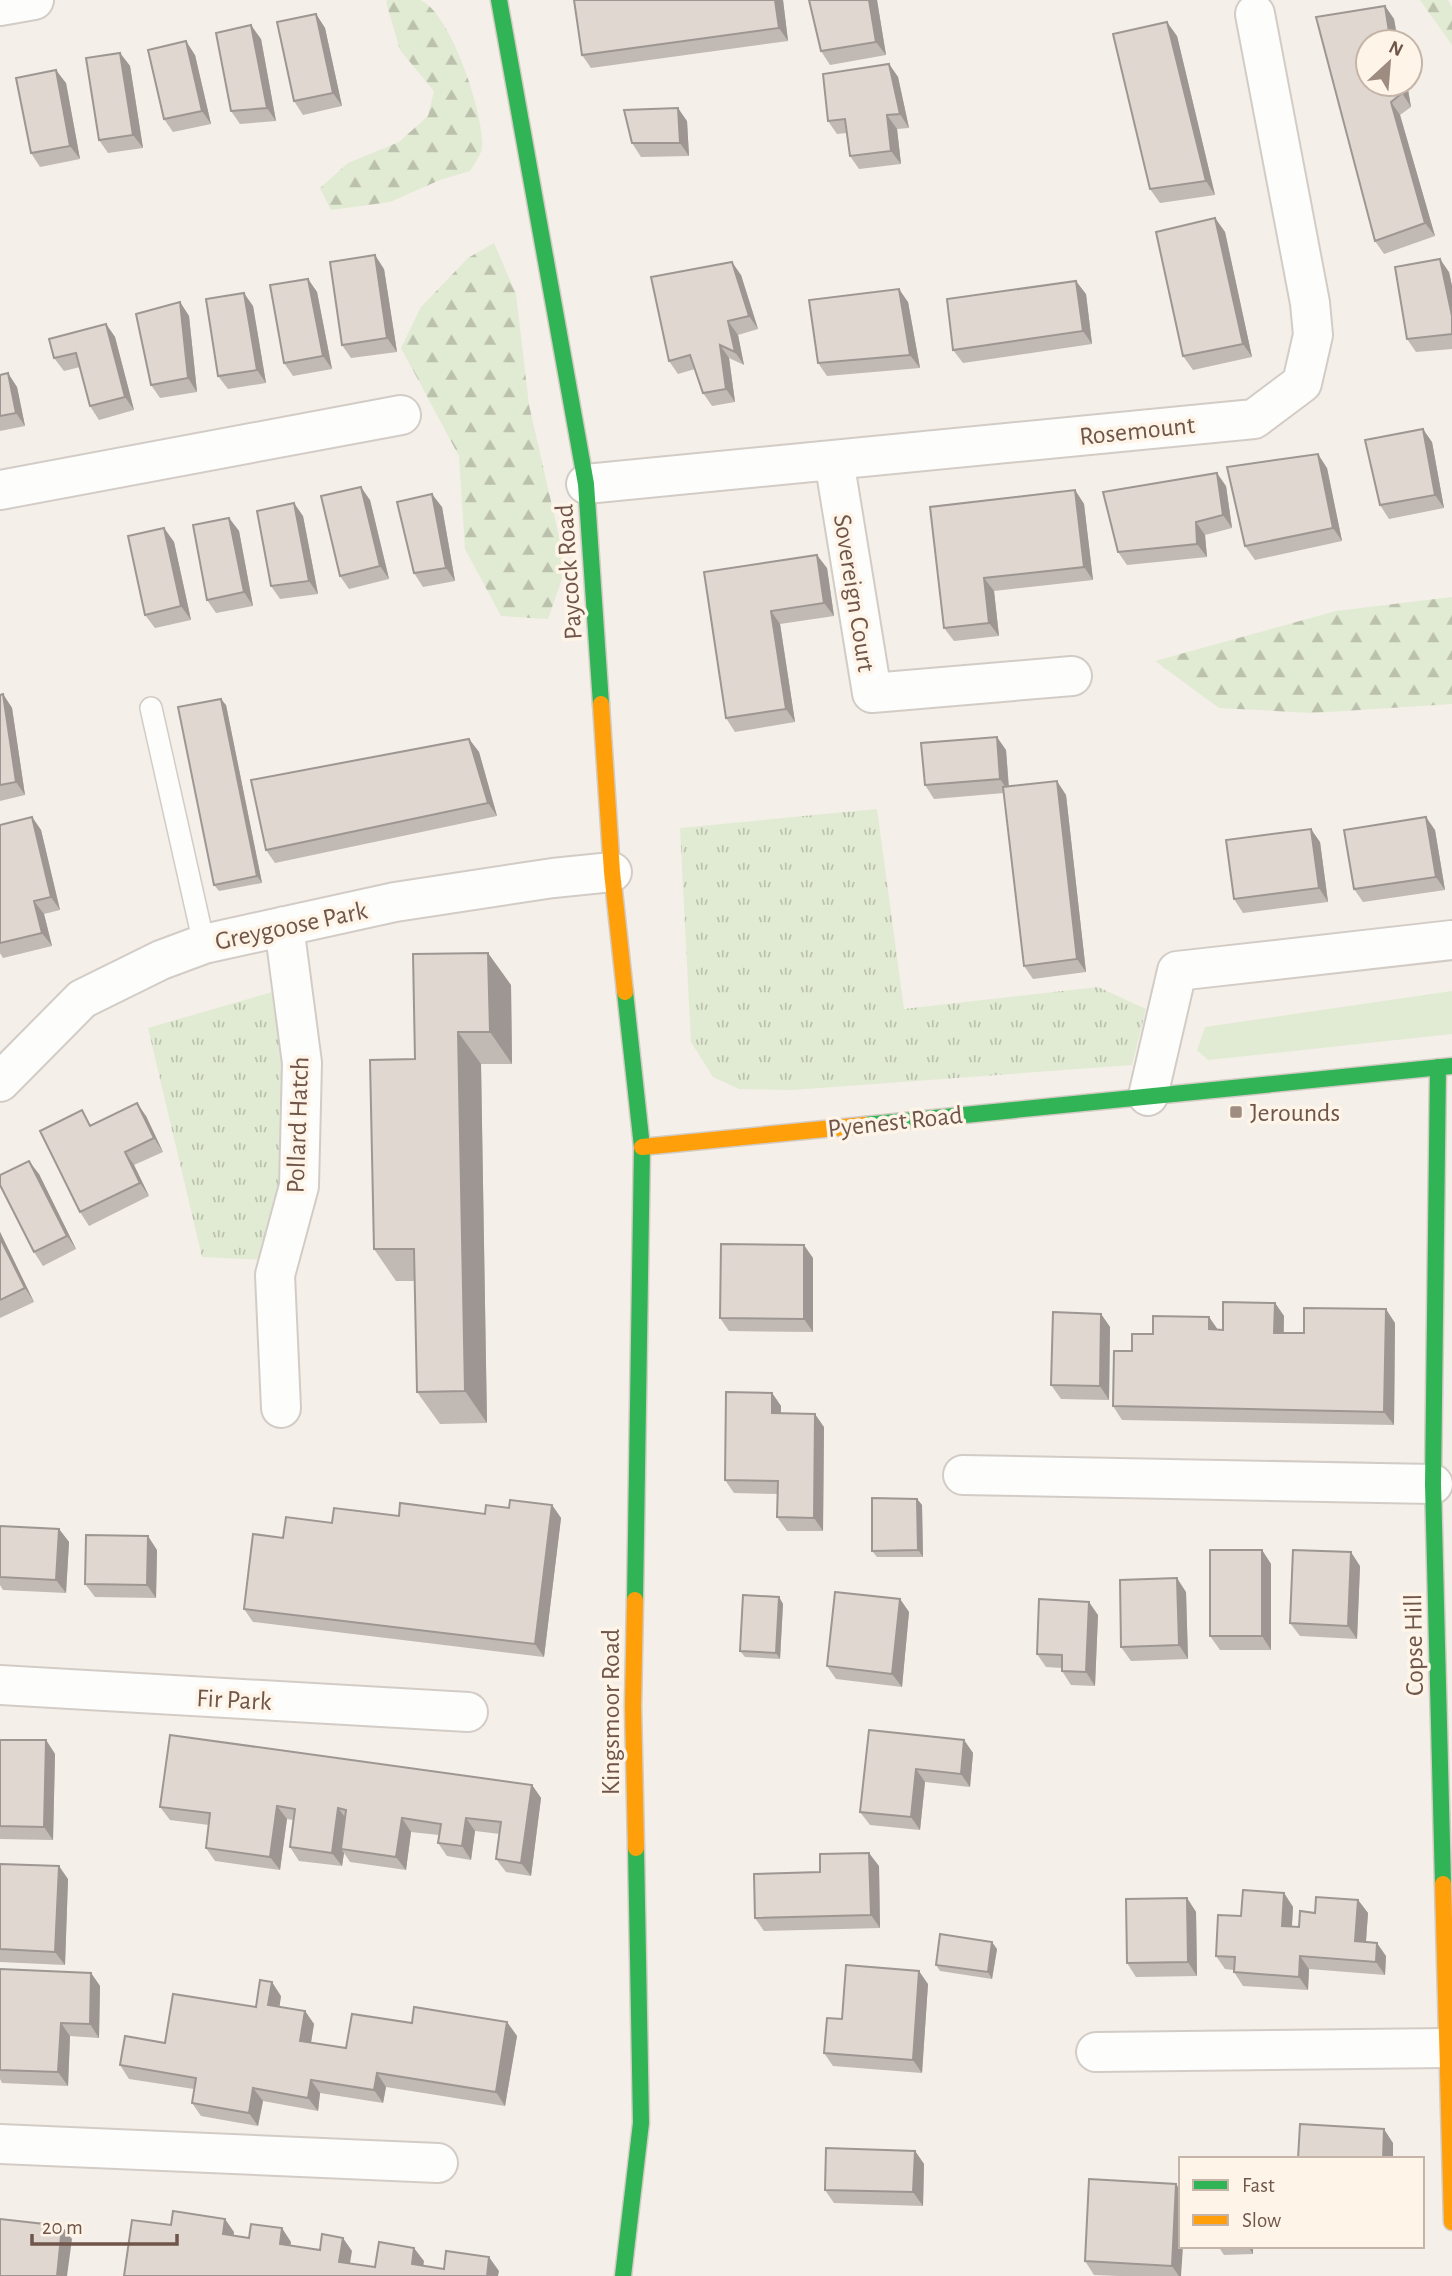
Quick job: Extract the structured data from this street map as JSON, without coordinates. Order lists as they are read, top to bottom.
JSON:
{
  "streets": {
    "street": [
      "Rosemount",
      "Paycock Road",
      "Sovereign Court",
      "Greygoose Park",
      "Pyenest Road",
      "Pollard Hatch",
      "Copse Hill",
      "Fir Park",
      "Kingsmoor Road"
    ]
  },
  "crossings": [
    ["Rosemount", "Paycock Road"],
    ["Rosemount", "Sovereign Court"],
    ["Paycock Road", "Greygoose Park"],
    ["Paycock Road", "Pyenest Road"],
    ["Paycock Road", "Kingsmoor Road"],
    ["Greygoose Park", "Pollard Hatch"],
    ["Pyenest Road", "Copse Hill"],
    ["Pyenest Road", "Kingsmoor Road"]
  ],
  "places": {
    "transit": ["Jerounds"]
  },
  "legend": ["Fast", "Slow"],
  "scale_bar": "20 m",
  "north": "top right"
}
